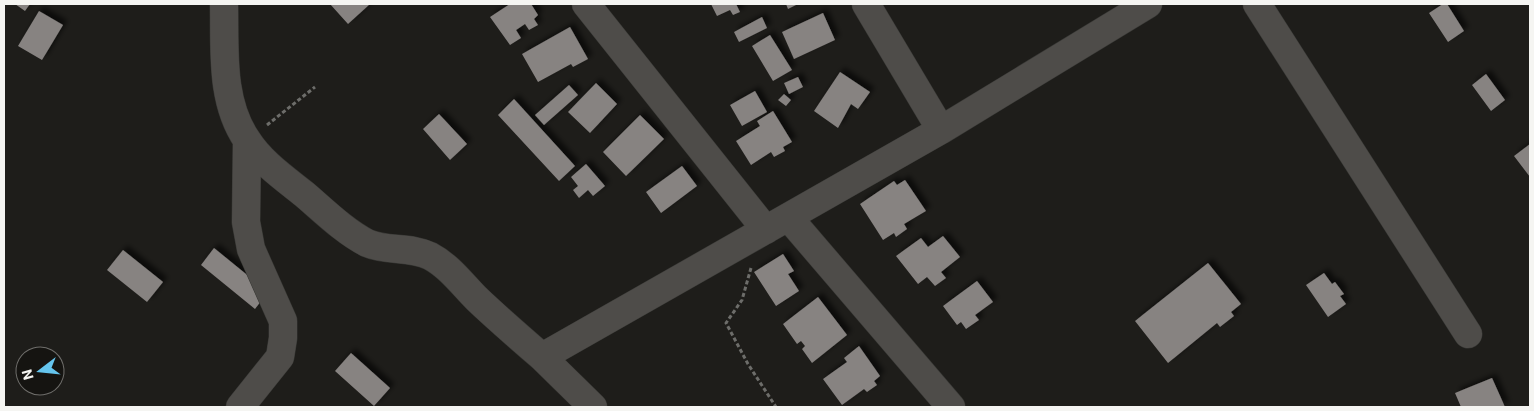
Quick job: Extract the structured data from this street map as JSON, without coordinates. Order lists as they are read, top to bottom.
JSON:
{
  "north": "left"
}
